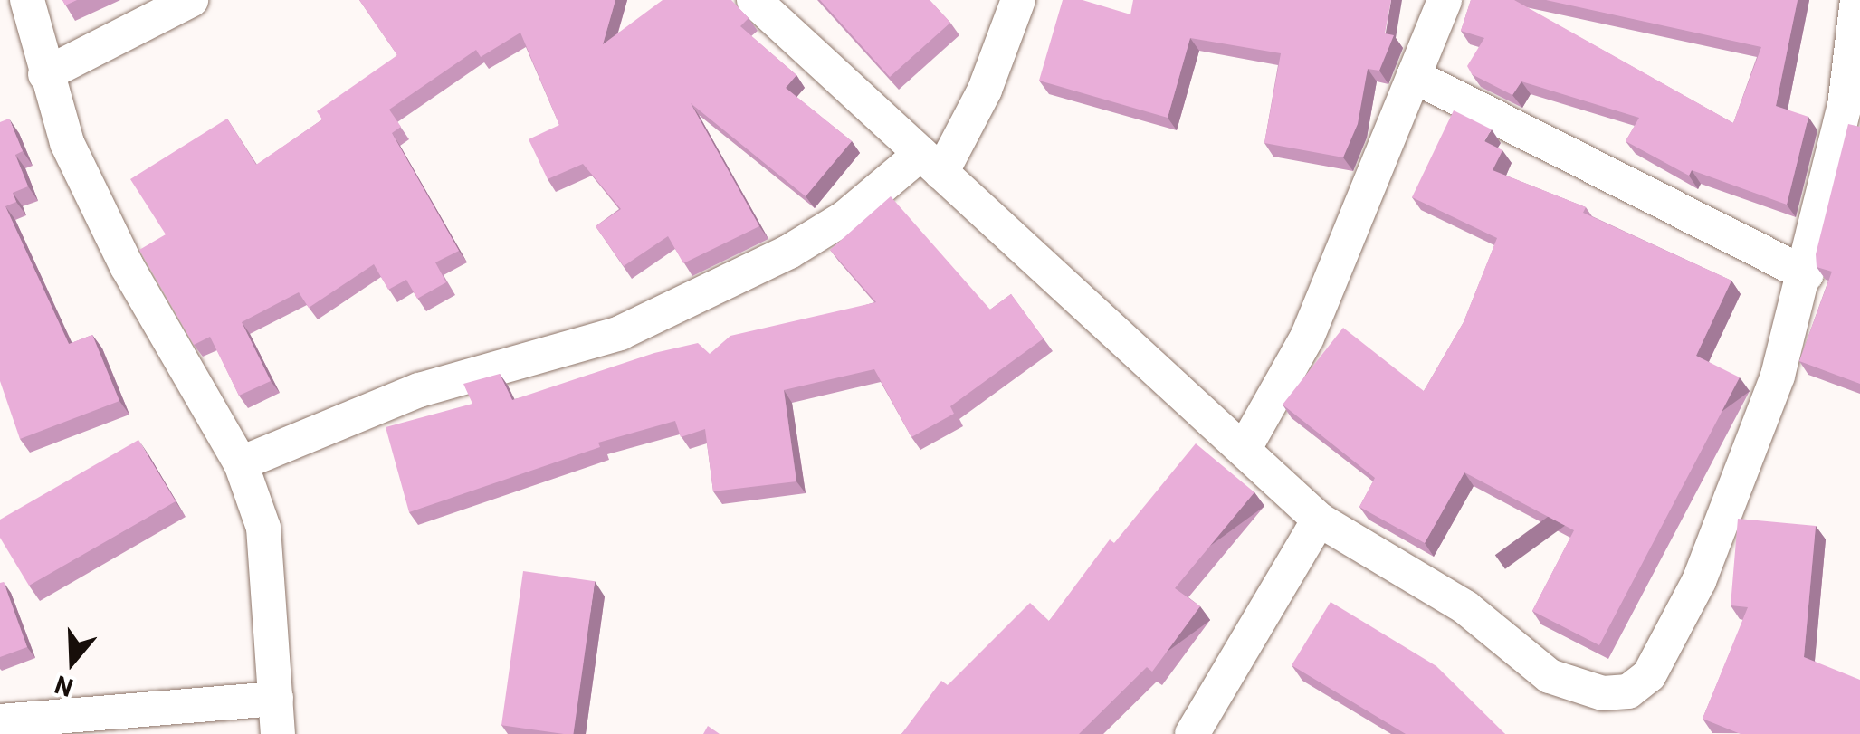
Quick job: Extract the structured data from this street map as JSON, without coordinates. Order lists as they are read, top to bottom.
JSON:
{
  "north": "bottom"
}
